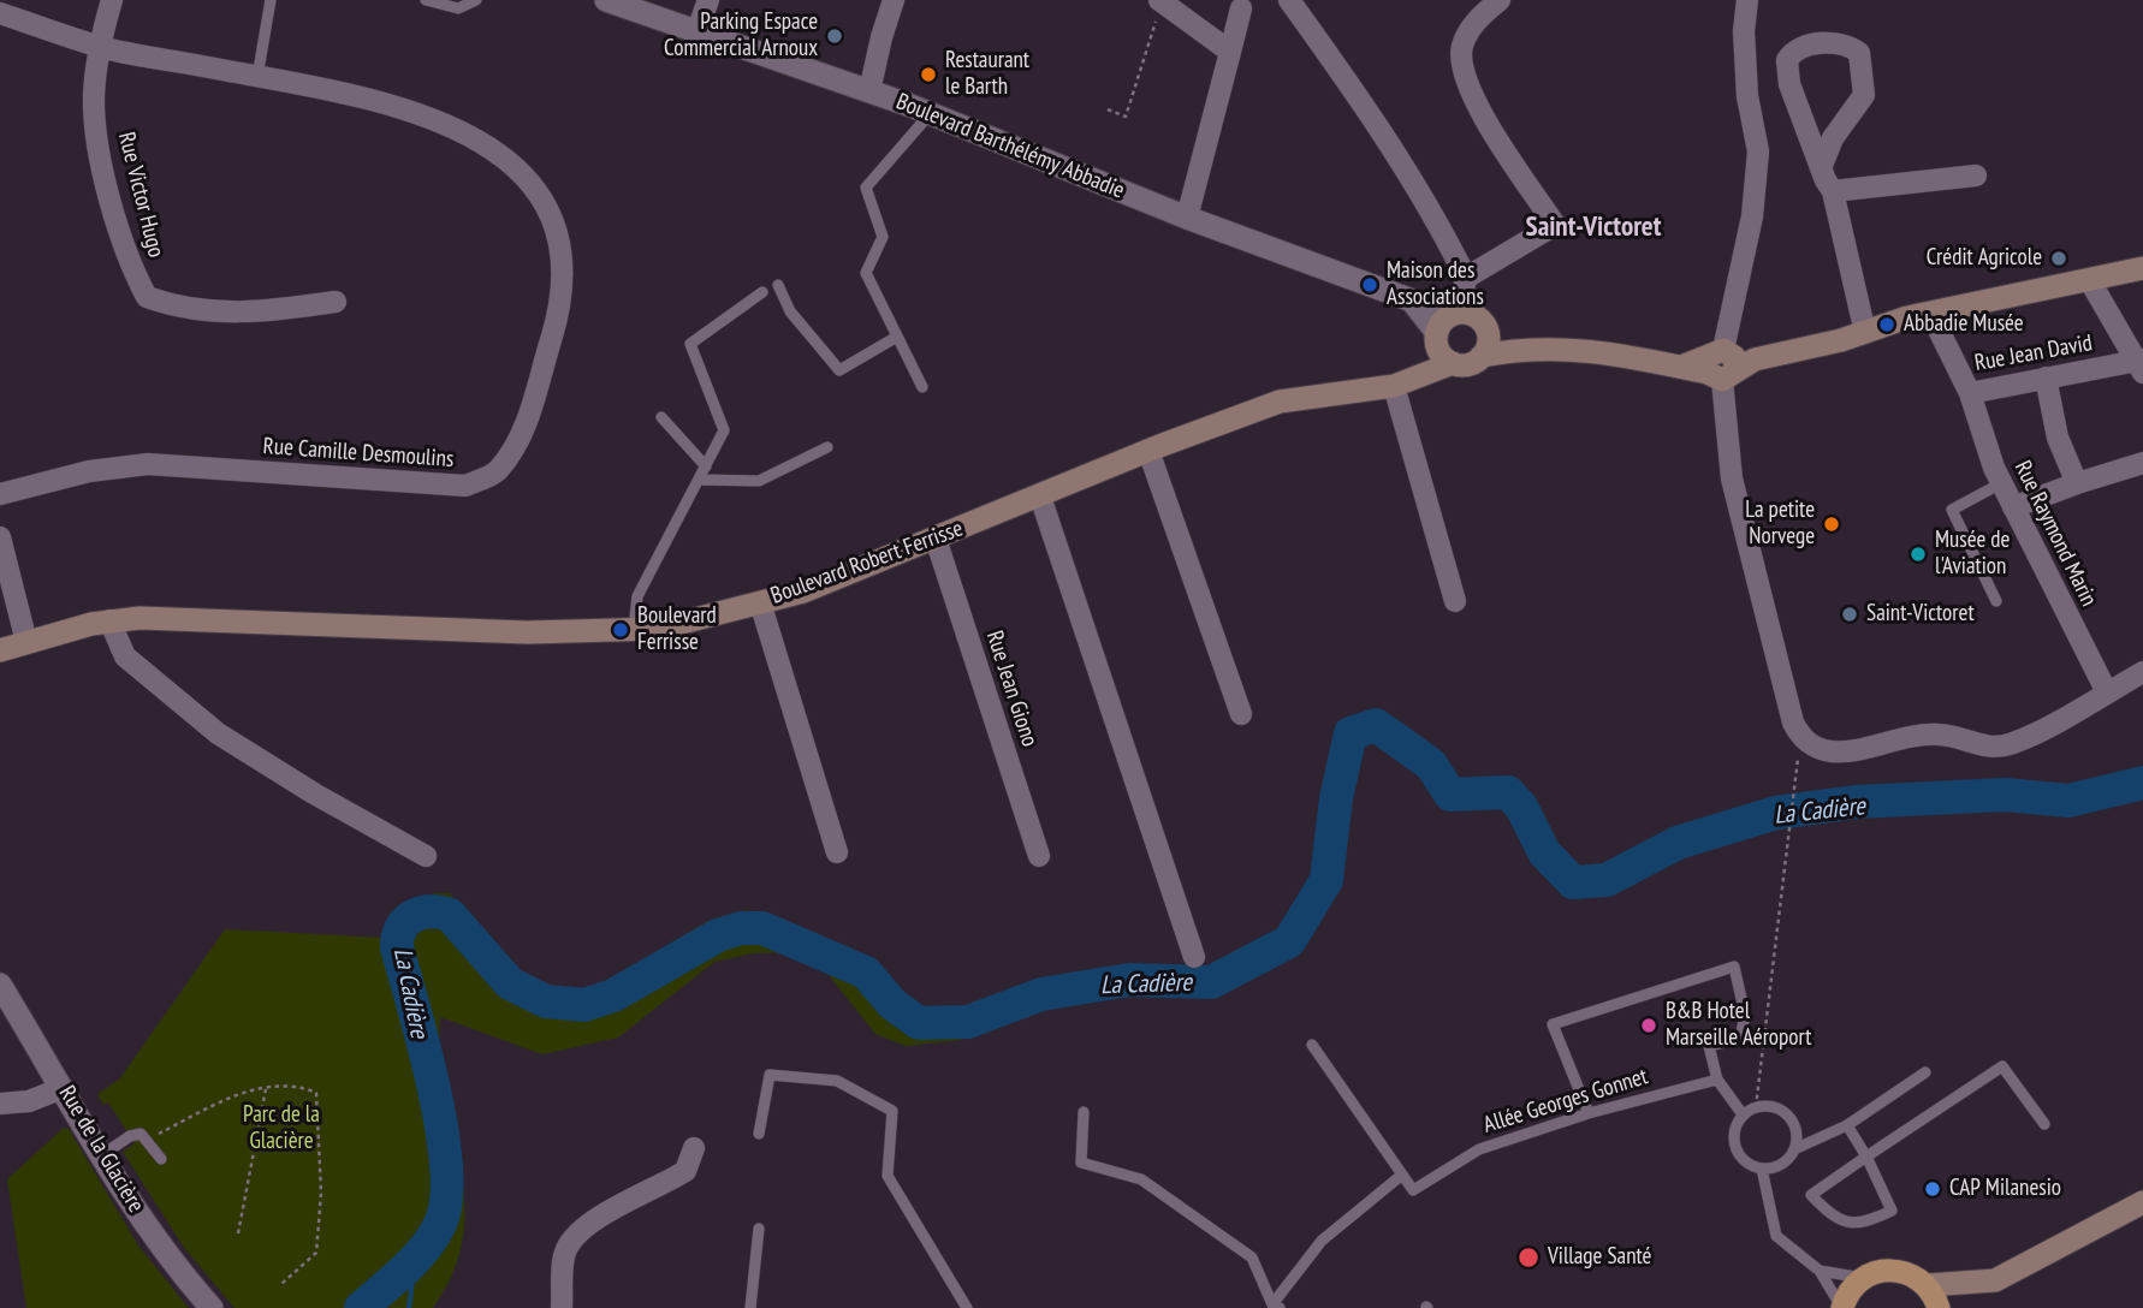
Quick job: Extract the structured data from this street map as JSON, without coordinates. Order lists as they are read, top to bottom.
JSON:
{
  "streets": {
    "main road": ["Boulevard Robert Ferrisse"],
    "street": [
      "Boulevard Barthélémy Abbadie",
      "Rue Victor Hugo",
      "Rue Jean David",
      "Rue Camille Desmoulins",
      "Rue Raymond Marin",
      "Rue Jean Giono",
      "Rue de la Glacière"
    ],
    "lane": ["Allée Georges Gonnet"]
  },
  "crossings": [
    ["Rue Victor Hugo", "Rue Camille Desmoulins"],
    ["Rue Jean David", "Rue Raymond Marin"],
    ["Boulevard Robert Ferrisse", "Rue Jean Giono"]
  ],
  "districts": ["Saint-Victoret"],
  "water": ["La Cadière"],
  "parks": ["Parc de la Glacière"],
  "places": [
    "Parking Espace Commercial Arnoux",
    "Restaurant le Barth",
    "Crédit Agricole",
    "Maison des Associations",
    "Abbadie Musée",
    "La petite Norvege",
    "Musée de l'Aviation",
    "Saint-Victoret",
    "Boulevard Ferrisse",
    "B&B Hotel Marseille Aéroport",
    "CAP Milanesio",
    "Village Santé"
  ]
}
